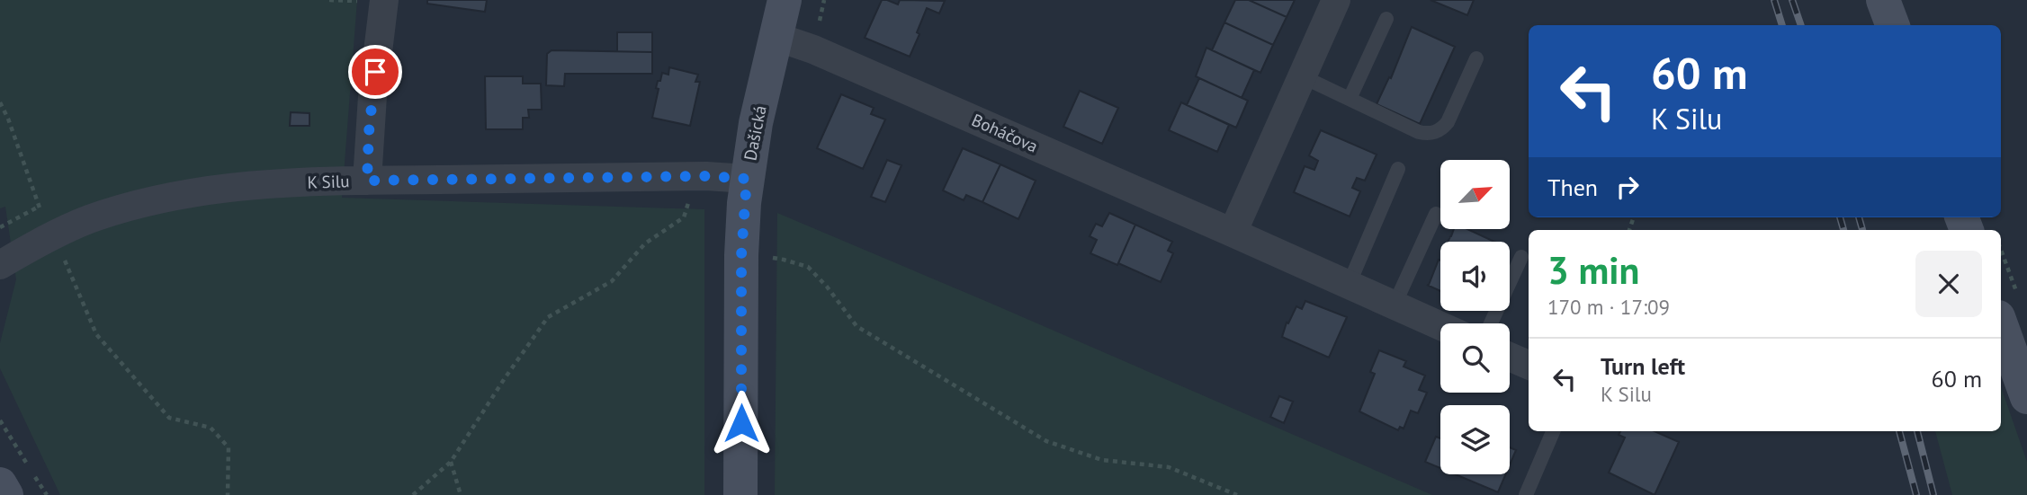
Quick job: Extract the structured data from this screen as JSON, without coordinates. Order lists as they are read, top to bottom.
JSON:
{
  "streets": {
    "main road": ["Dašická"],
    "street": ["Boháčova", "K Silu"]
  },
  "crossings": [
    ["Dašická", "Boháčova"],
    ["Dašická", "K Silu"]
  ],
  "north": "top right",
  "page": {
    "turn": ["60 m", "K Silu"],
    "then": "Then",
    "heading": ["3 min", "170 m · 17:09"],
    "list": [
      {
        "name": "Turn left",
        "note": "K Silu",
        "value": "60 m"
      }
    ]
  }
}
